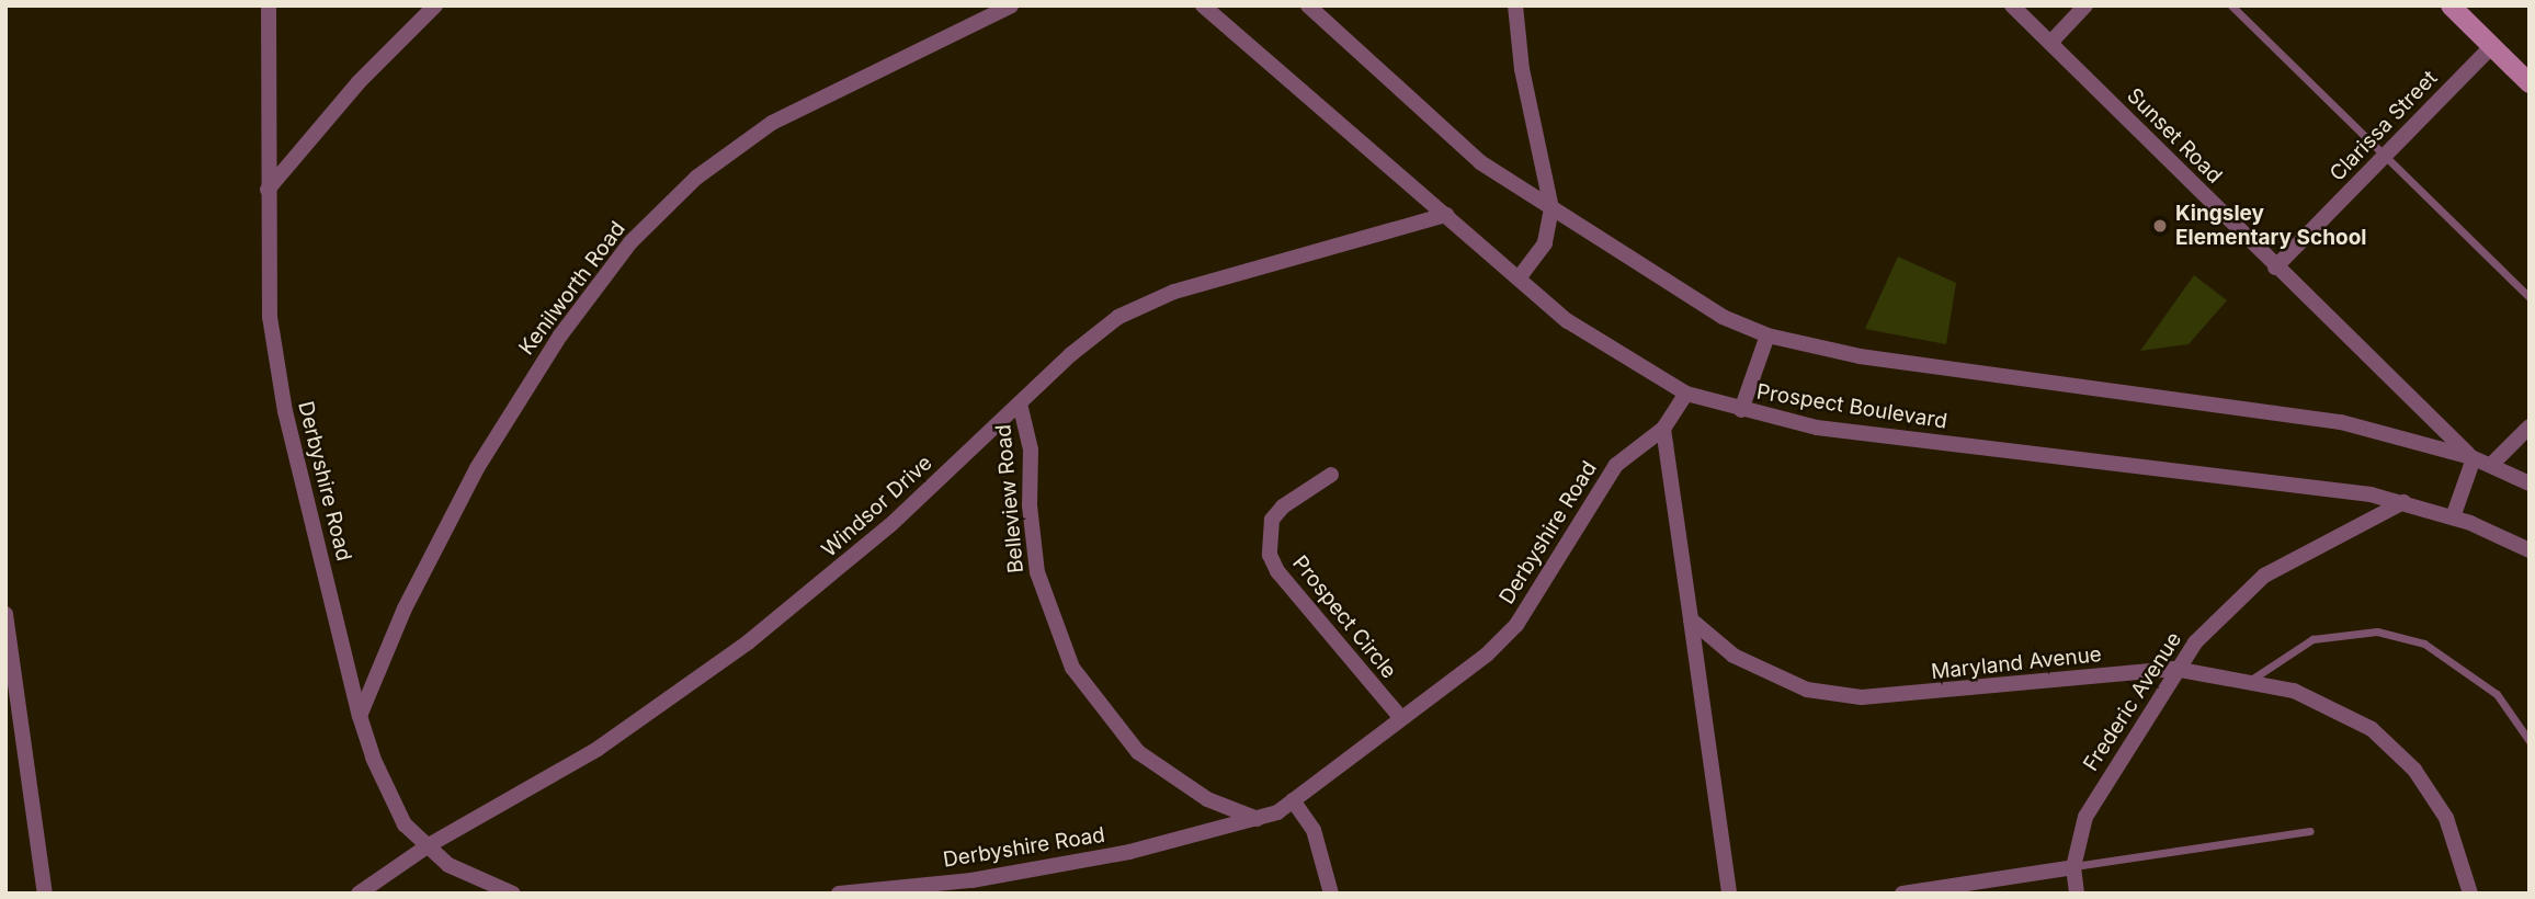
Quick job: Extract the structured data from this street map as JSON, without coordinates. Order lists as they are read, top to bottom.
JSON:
{
  "streets": {
    "street": [
      "Clarissa Street",
      "Sunset Road",
      "Kenilworth Road",
      "Prospect Boulevard",
      "Derbyshire Road",
      "Belleview Road",
      "Windsor Drive",
      "Prospect Circle",
      "Maryland Avenue",
      "Frederic Avenue"
    ]
  },
  "crossings": [
    ["Clarissa Street", "Sunset Road"],
    ["Kenilworth Road", "Derbyshire Road"],
    ["Prospect Boulevard", "Derbyshire Road"],
    ["Prospect Boulevard", "Windsor Drive"],
    ["Prospect Boulevard", "Frederic Avenue"],
    ["Derbyshire Road", "Belleview Road"],
    ["Derbyshire Road", "Windsor Drive"],
    ["Derbyshire Road", "Prospect Circle"],
    ["Belleview Road", "Windsor Drive"],
    ["Maryland Avenue", "Frederic Avenue"]
  ],
  "places": ["Kingsley Elementary School"]
}
